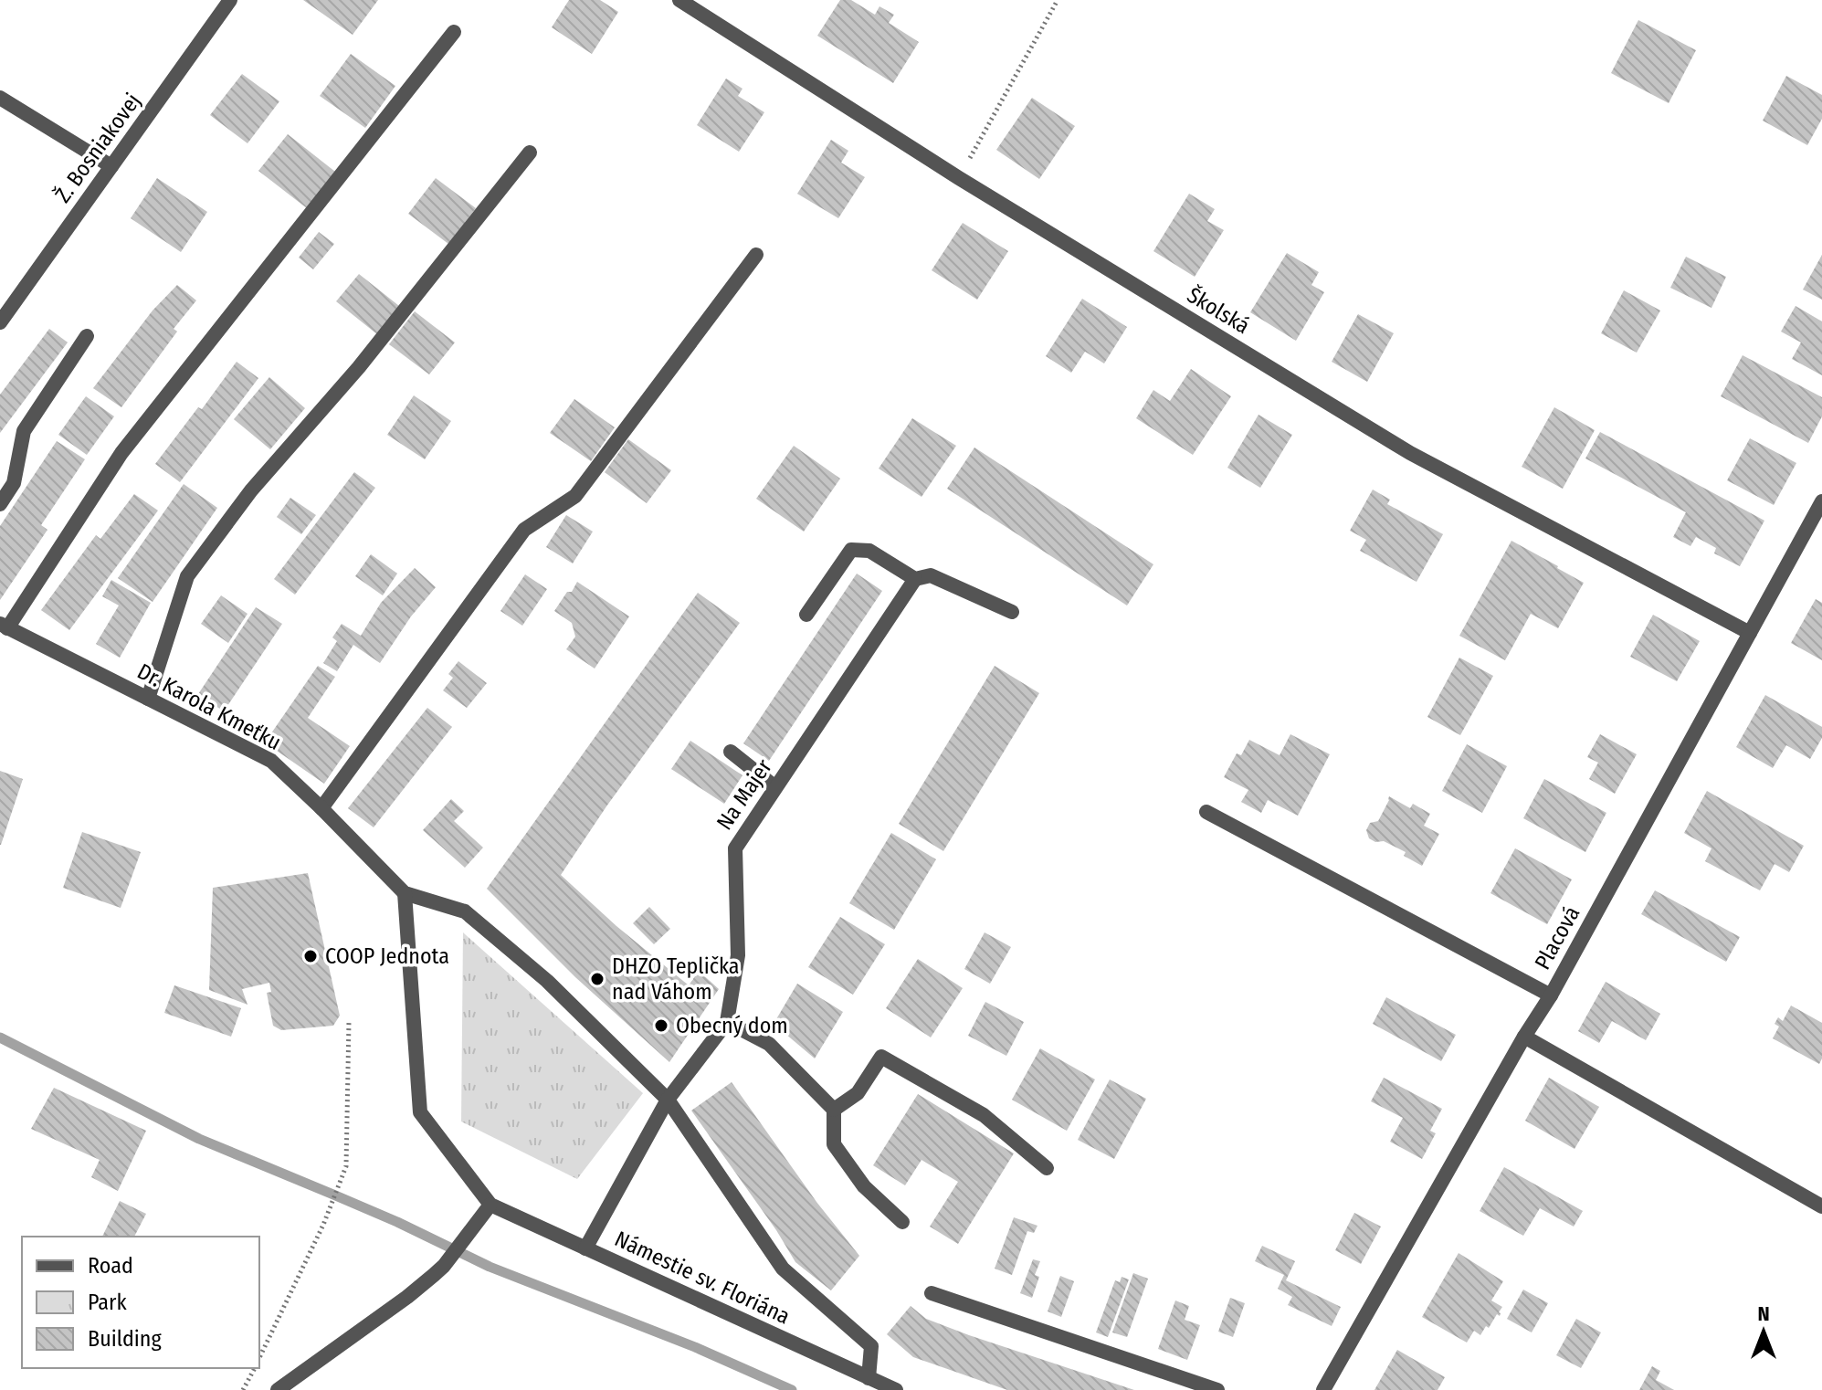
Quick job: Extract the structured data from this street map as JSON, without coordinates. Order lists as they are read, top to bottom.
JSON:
{
  "streets": {
    "street": [
      "Ž. Bosniakovej",
      "Školská",
      "Dr. Karola Kmeťku",
      "Na Majer",
      "Placová",
      "Námestie sv. Floriána"
    ]
  },
  "crossings": [
    ["Školská", "Placová"],
    ["Dr. Karola Kmeťku", "Námestie sv. Floriána"],
    ["Na Majer", "Námestie sv. Floriána"]
  ],
  "places": ["COOP Jednota", "DHZO Teplička nad Váhom", "Obecný dom"],
  "legend": ["Road", "Park", "Building"],
  "north": "top"
}
